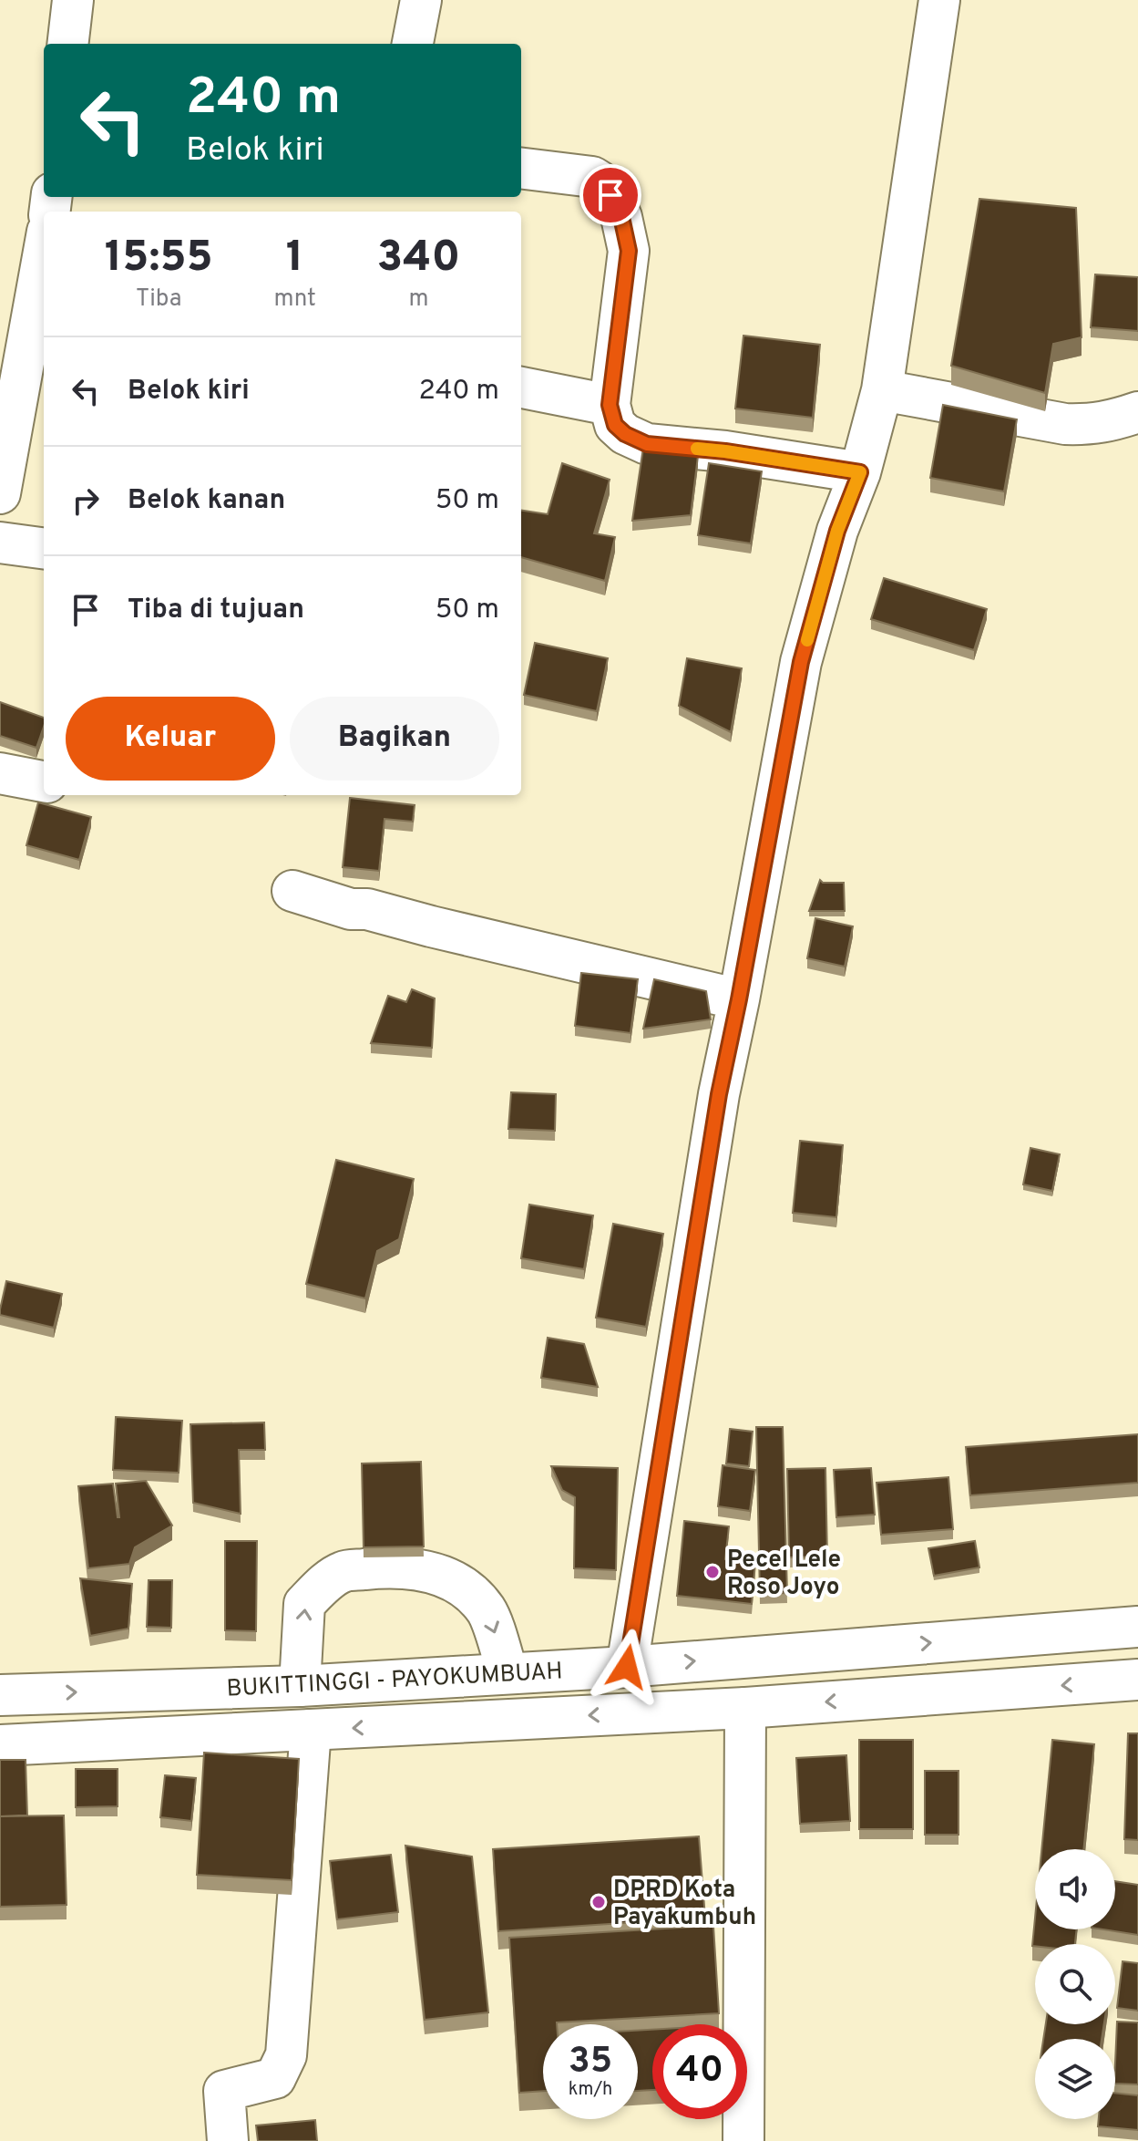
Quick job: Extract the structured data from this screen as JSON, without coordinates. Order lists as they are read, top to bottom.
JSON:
{
  "streets": {
    "main road": ["BUKITTINGGI - PAYOKUMBUAH"]
  },
  "places": ["Pecel Lele Roso Joyo", "DPRD Kota Payakumbuh"],
  "page": {
    "turn": ["240 m", "Belok kiri"],
    "eta": [
      "15:55",
      "Tiba",
      "1",
      "mnt",
      "340",
      "m"
    ],
    "list": [
      {
        "name": "Belok kiri",
        "value": "240 m"
      },
      {
        "name": "Belok kanan",
        "value": "50 m"
      },
      {
        "name": "Tiba di tujuan",
        "value": "50 m"
      }
    ],
    "buttons": ["Keluar", "Bagikan"],
    "speed": "35 km/h",
    "limit": "40"
  }
}
